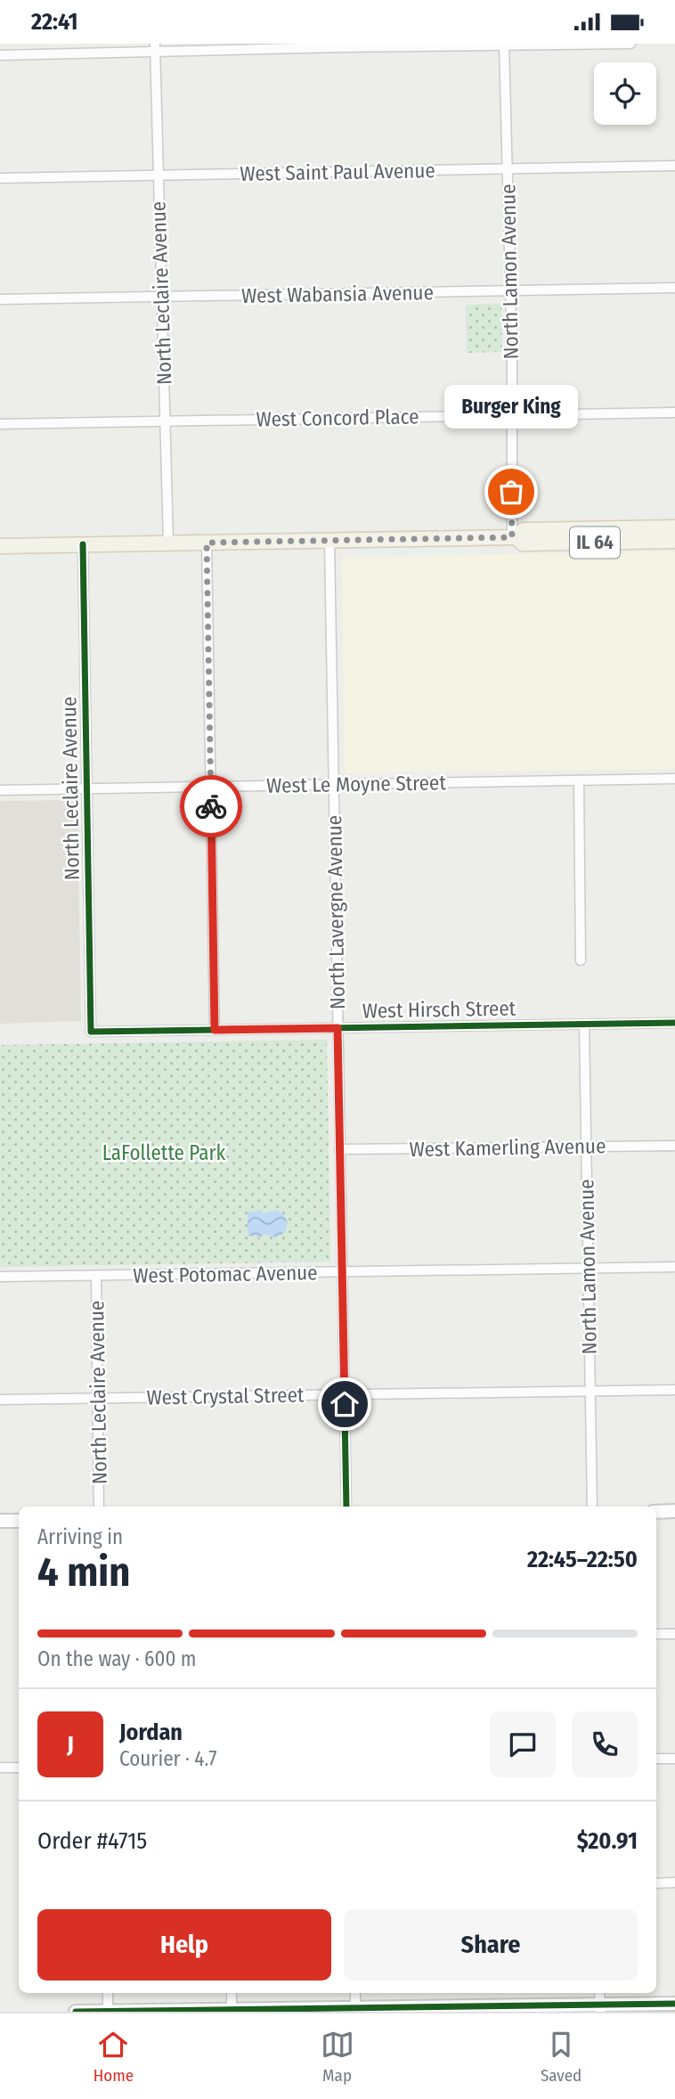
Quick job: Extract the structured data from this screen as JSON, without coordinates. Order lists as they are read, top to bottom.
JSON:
{
  "streets": {
    "main road": ["IL 64"],
    "street": [
      "West Saint Paul Avenue",
      "North Lamon Avenue",
      "North Leclaire Avenue",
      "West Wabansia Avenue",
      "West Concord Place",
      "West Le Moyne Street",
      "North Lavergne Avenue",
      "West Hirsch Street",
      "West Kamerling Avenue",
      "West Potomac Avenue",
      "West Crystal Street"
    ]
  },
  "crossings": [
    ["West Saint Paul Avenue", "North Lamon Avenue"],
    ["West Saint Paul Avenue", "North Leclaire Avenue"],
    ["North Lamon Avenue", "West Wabansia Avenue"],
    ["North Lamon Avenue", "West Concord Place"],
    ["North Lamon Avenue", "IL 64"],
    ["North Lamon Avenue", "West Hirsch Street"],
    ["North Lamon Avenue", "West Kamerling Avenue"],
    ["North Lamon Avenue", "West Potomac Avenue"],
    ["North Lamon Avenue", "West Crystal Street"],
    ["North Leclaire Avenue", "West Wabansia Avenue"],
    ["North Leclaire Avenue", "West Concord Place"],
    ["North Leclaire Avenue", "IL 64"],
    ["North Leclaire Avenue", "West Le Moyne Street"],
    ["North Leclaire Avenue", "West Hirsch Street"],
    ["North Leclaire Avenue", "West Potomac Avenue"],
    ["North Leclaire Avenue", "West Crystal Street"],
    ["IL 64", "North Lavergne Avenue"],
    ["West Le Moyne Street", "North Lavergne Avenue"],
    ["North Lavergne Avenue", "West Hirsch Street"],
    ["North Lavergne Avenue", "West Kamerling Avenue"],
    ["North Lavergne Avenue", "West Potomac Avenue"],
    ["North Lavergne Avenue", "West Crystal Street"]
  ],
  "parks": ["LaFollette Park"],
  "places": ["Burger King"],
  "page": {
    "status": "22:41",
    "bubble": "Burger King",
    "heading": ["4 min", "Arriving in", "22:45–22:50"],
    "panel": [
      "Jordan",
      "Courier · 4.7",
      "Order #4715",
      "$20.91"
    ],
    "bar": "On the way · 600 m",
    "round": "J",
    "buttons": ["Help", "Share"],
    "tabs": ["Home", "Map", "Saved"]
  }
}
